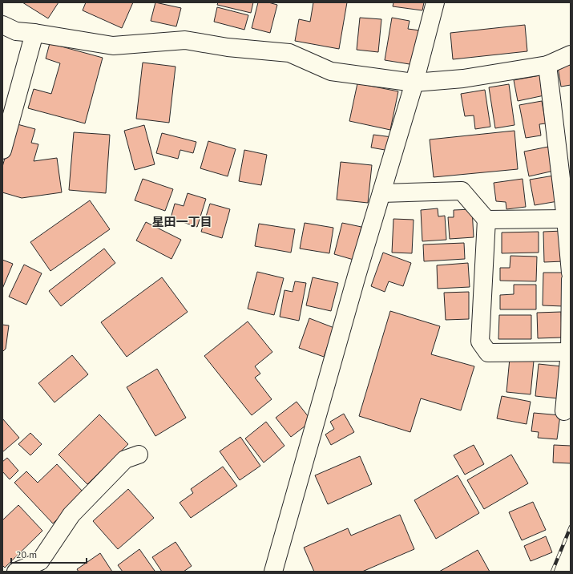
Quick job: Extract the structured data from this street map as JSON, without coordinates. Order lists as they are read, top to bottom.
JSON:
{
  "districts": ["星田一丁目"],
  "scale_bar": "20 m"
}
